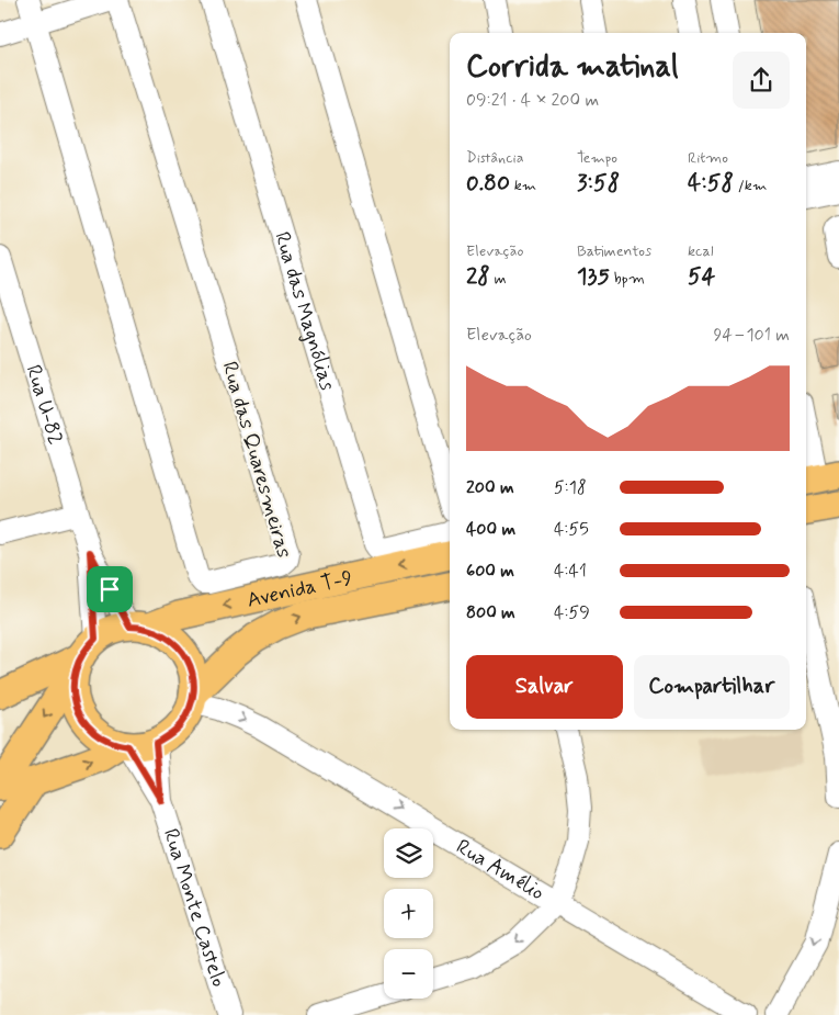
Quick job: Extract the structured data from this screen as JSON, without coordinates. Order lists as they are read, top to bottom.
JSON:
{
  "streets": {
    "main road": ["Avenida T-9"],
    "street": [
      "Rua das Magnólias",
      "Rua U-82",
      "Rua das Quaresmeiras",
      "Rua Amélio",
      "Rua Monte Castelo"
    ]
  },
  "crossings": [
    ["Rua U-82", "Avenida T-9"],
    ["Rua U-82", "Rua Amélio"],
    ["Rua U-82", "Rua Monte Castelo"],
    ["Avenida T-9", "Rua Amélio"],
    ["Avenida T-9", "Rua Monte Castelo"],
    ["Rua Amélio", "Rua Monte Castelo"]
  ],
  "one_way": ["Rua Amélio"],
  "page": {
    "heading": ["Corrida matinal", "09:21 · 4 × 200 m"],
    "stats": [
      ["Distância", "0.80 km"],
      ["Tempo", "3:58"],
      ["Ritmo", "4:58 /km"],
      ["Elevação", "28 m"],
      ["Batimentos", "135 bpm"],
      ["kcal", "54"]
    ],
    "chart": ["Elevação", "94–101 m"],
    "list": [
      {
        "name": "200 m",
        "note": "5:18"
      },
      {
        "name": "400 m",
        "note": "4:55"
      },
      {
        "name": "600 m",
        "note": "4:41"
      },
      {
        "name": "800 m",
        "note": "4:59"
      }
    ],
    "buttons": ["Salvar", "Compartilhar"],
    "map_buttons": ["+", "−"]
  }
}
